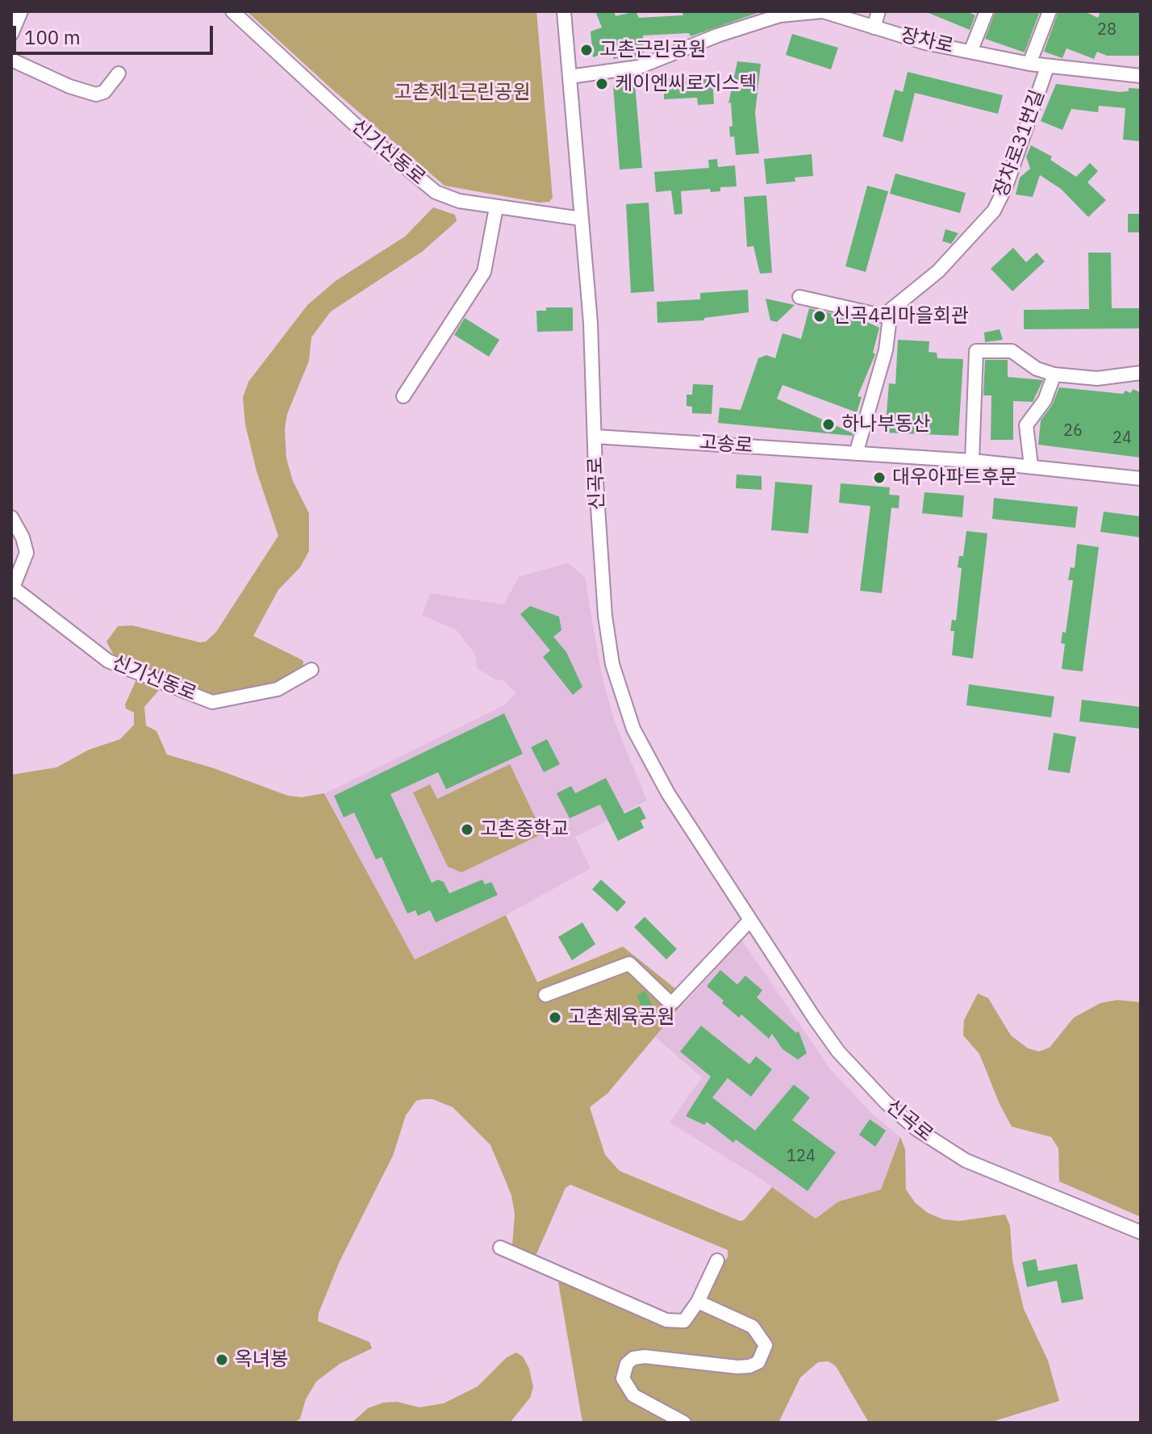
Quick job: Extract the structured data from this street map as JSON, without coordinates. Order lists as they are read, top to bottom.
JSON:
{
  "streets": {
    "street": [
      "장차로",
      "장차로31번길",
      "신기신동로",
      "고송로",
      "신곡로"
    ]
  },
  "crossings": [
    ["장차로", "장차로31번길"],
    ["장차로", "신곡로"],
    ["신기신동로", "신곡로"],
    ["고송로", "신곡로"]
  ],
  "parks": ["고촌제1근린공원"],
  "places": [
    "고촌근린공원",
    "케이엔씨로지스텍",
    "신곡4리마을회관",
    "하나부동산",
    "대우아파트후문",
    "고촌중학교",
    "고촌체육공원",
    "옥녀봉"
  ],
  "house_numbers": [
    "28",
    "26",
    "24",
    "124"
  ],
  "scale_bar": "100 m"
}
